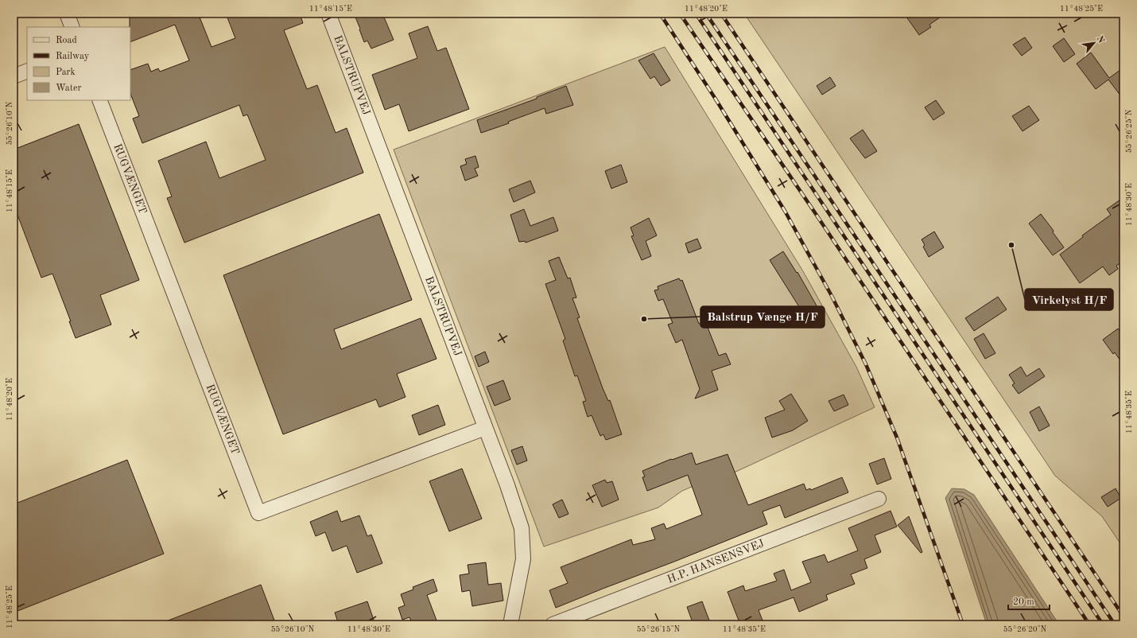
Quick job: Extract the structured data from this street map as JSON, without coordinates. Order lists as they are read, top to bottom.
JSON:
{
  "streets": {
    "street": ["BALSTRUPVEJ", "RUGVÆNGET", "H.P. HANSENSVEJ"]
  },
  "crossings": [
    ["BALSTRUPVEJ", "RUGVÆNGET"]
  ],
  "places": ["Virkelyst H/F", "Balstrup Vænge H/F"],
  "legend": [
    "Road",
    "Railway",
    "Park",
    "Water"
  ],
  "scale_bar": "20 m",
  "north": "top right",
  "coordinates": [
    "11°48'15\"E",
    "11°48'20\"E",
    "11°48'25\"E",
    "55°26'10\"N",
    "55°26'25\"N",
    "11°48'30\"E",
    "11°48'35\"E",
    "55°26'15\"N",
    "55°26'20\"N"
  ]
}
